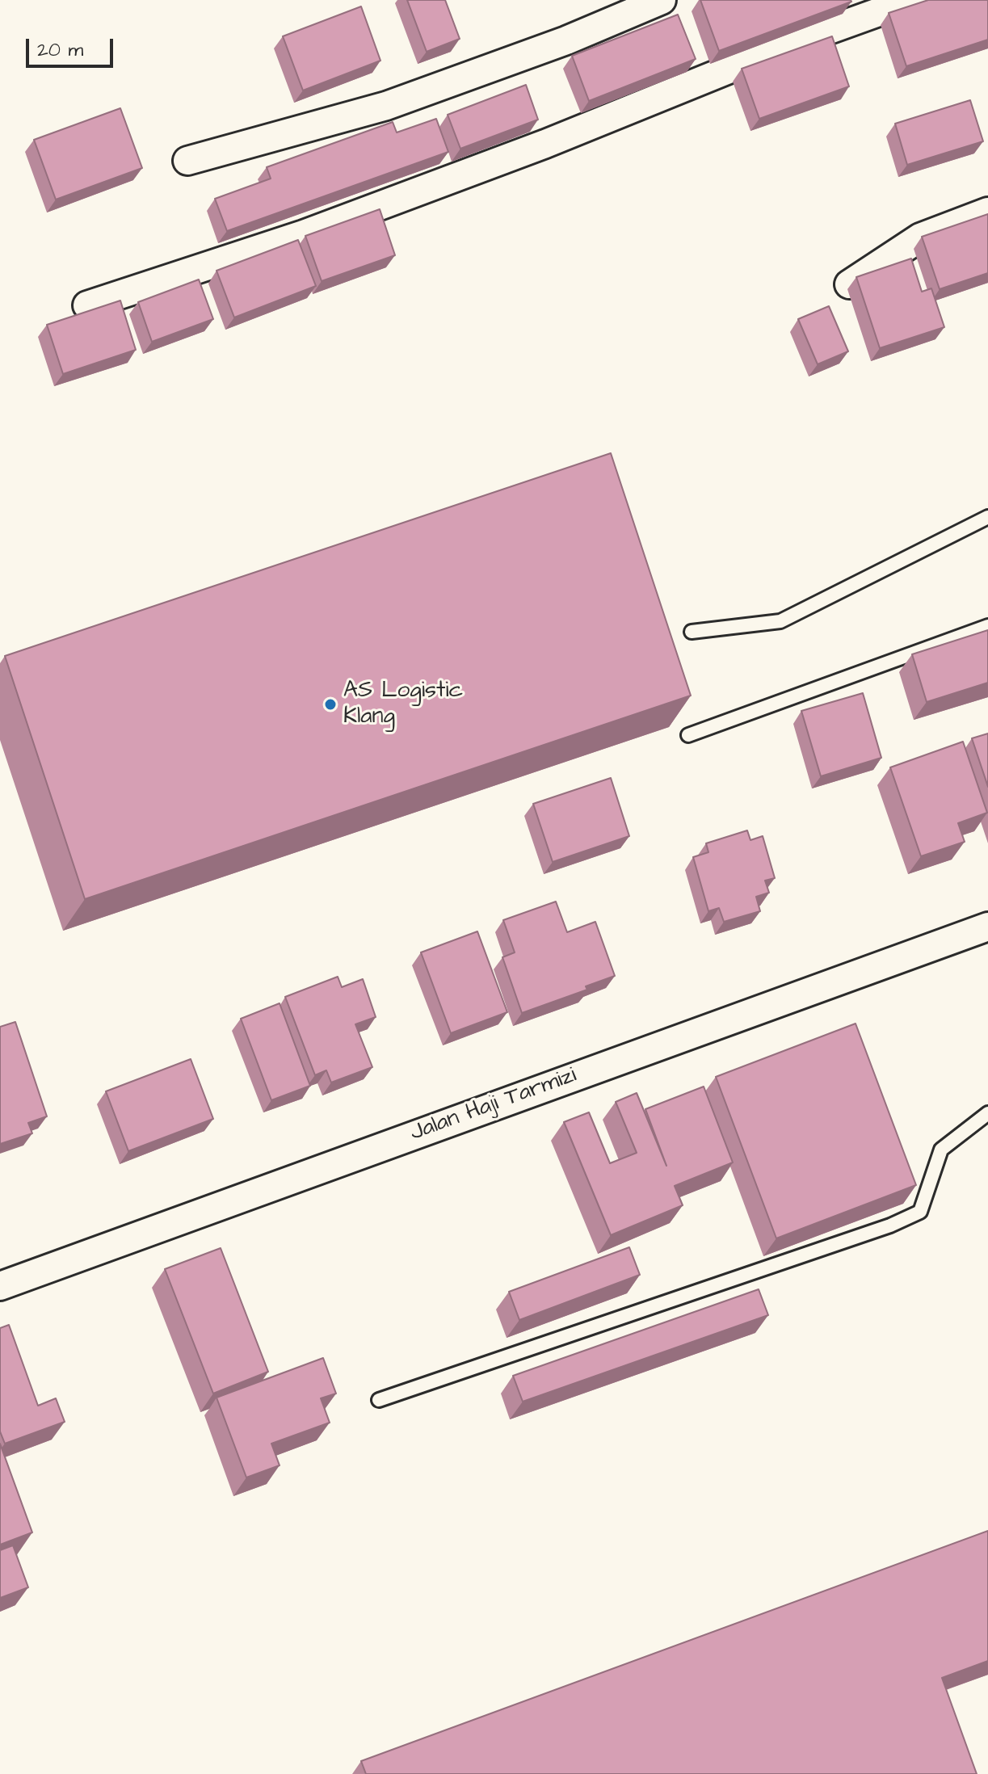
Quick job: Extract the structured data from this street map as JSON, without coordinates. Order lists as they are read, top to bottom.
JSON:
{
  "streets": {
    "street": ["Jalan Haji Tarmizi"]
  },
  "places": ["AS Logistic Klang"],
  "scale_bar": "20 m"
}
